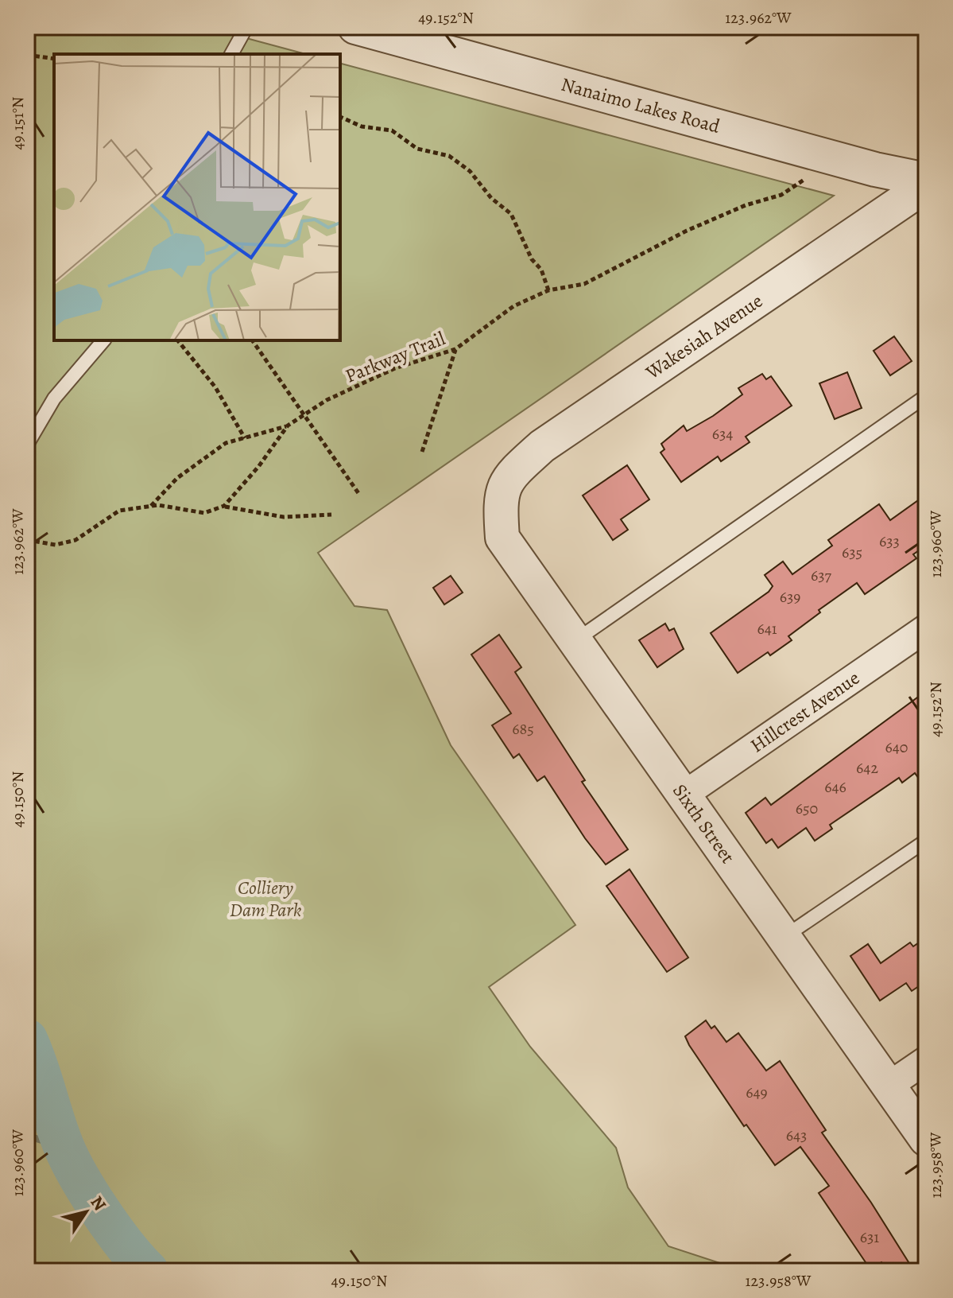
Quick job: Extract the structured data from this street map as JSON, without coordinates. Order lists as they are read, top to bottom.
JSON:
{
  "streets": {
    "street": [
      "Nanaimo Lakes Road",
      "Wakesiah Avenue",
      "Hillcrest Avenue",
      "Sixth Street"
    ],
    "path": ["Parkway Trail"]
  },
  "crossings": [
    ["Wakesiah Avenue", "Sixth Street"],
    ["Hillcrest Avenue", "Sixth Street"]
  ],
  "parks": ["Colliery Dam Park"],
  "house_numbers": [
    "634",
    "633",
    "635",
    "637",
    "639",
    "641",
    "685",
    "640",
    "642",
    "646",
    "650",
    "649",
    "643",
    "631"
  ],
  "north": "top right",
  "coordinates": [
    "49.152°N",
    "123.962°W",
    "49.151°N",
    "123.960°W",
    "49.150°N",
    "123.958°W"
  ]
}
